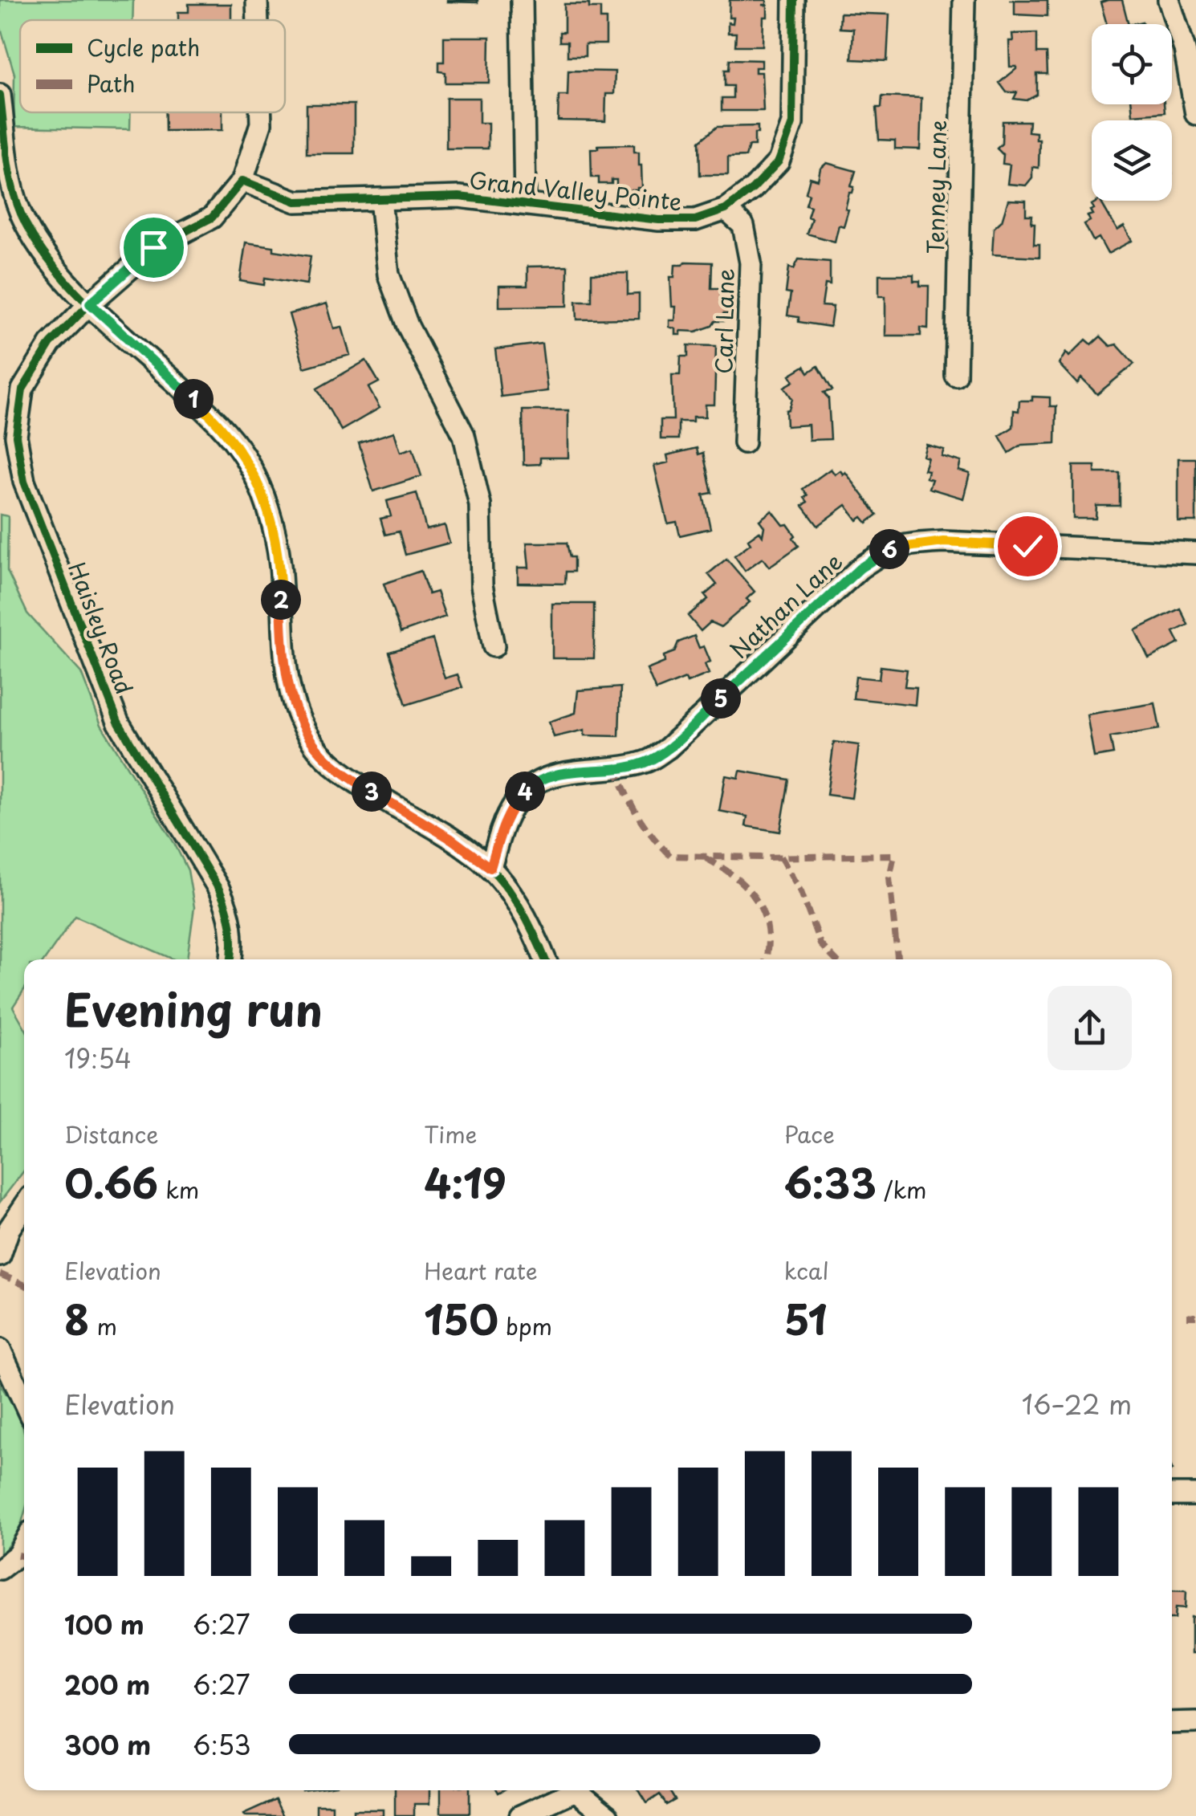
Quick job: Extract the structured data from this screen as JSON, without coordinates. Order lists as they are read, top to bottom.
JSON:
{
  "streets": {
    "street": [
      "Tenney Lane",
      "Grand Valley Pointe",
      "Carl Lane",
      "Nathan Lane",
      "Haisley Road"
    ]
  },
  "crossings": [
    ["Grand Valley Pointe", "Carl Lane"]
  ],
  "legend": ["Cycle path", "Path"],
  "page": {
    "pins": [
      "1",
      "6",
      "2",
      "5",
      "3",
      "4"
    ],
    "heading": ["Evening run", "19:54"],
    "stats": [
      ["Distance", "0.66 km"],
      ["Time", "4:19"],
      ["Pace", "6:33 /km"],
      ["Elevation", "8 m"],
      ["Heart rate", "150 bpm"],
      ["kcal", "51"]
    ],
    "chart": ["Elevation", "16–22 m"],
    "list": [
      {
        "name": "100 m",
        "note": "6:27"
      },
      {
        "name": "200 m",
        "note": "6:27"
      },
      {
        "name": "300 m",
        "note": "6:53"
      }
    ]
  }
}
